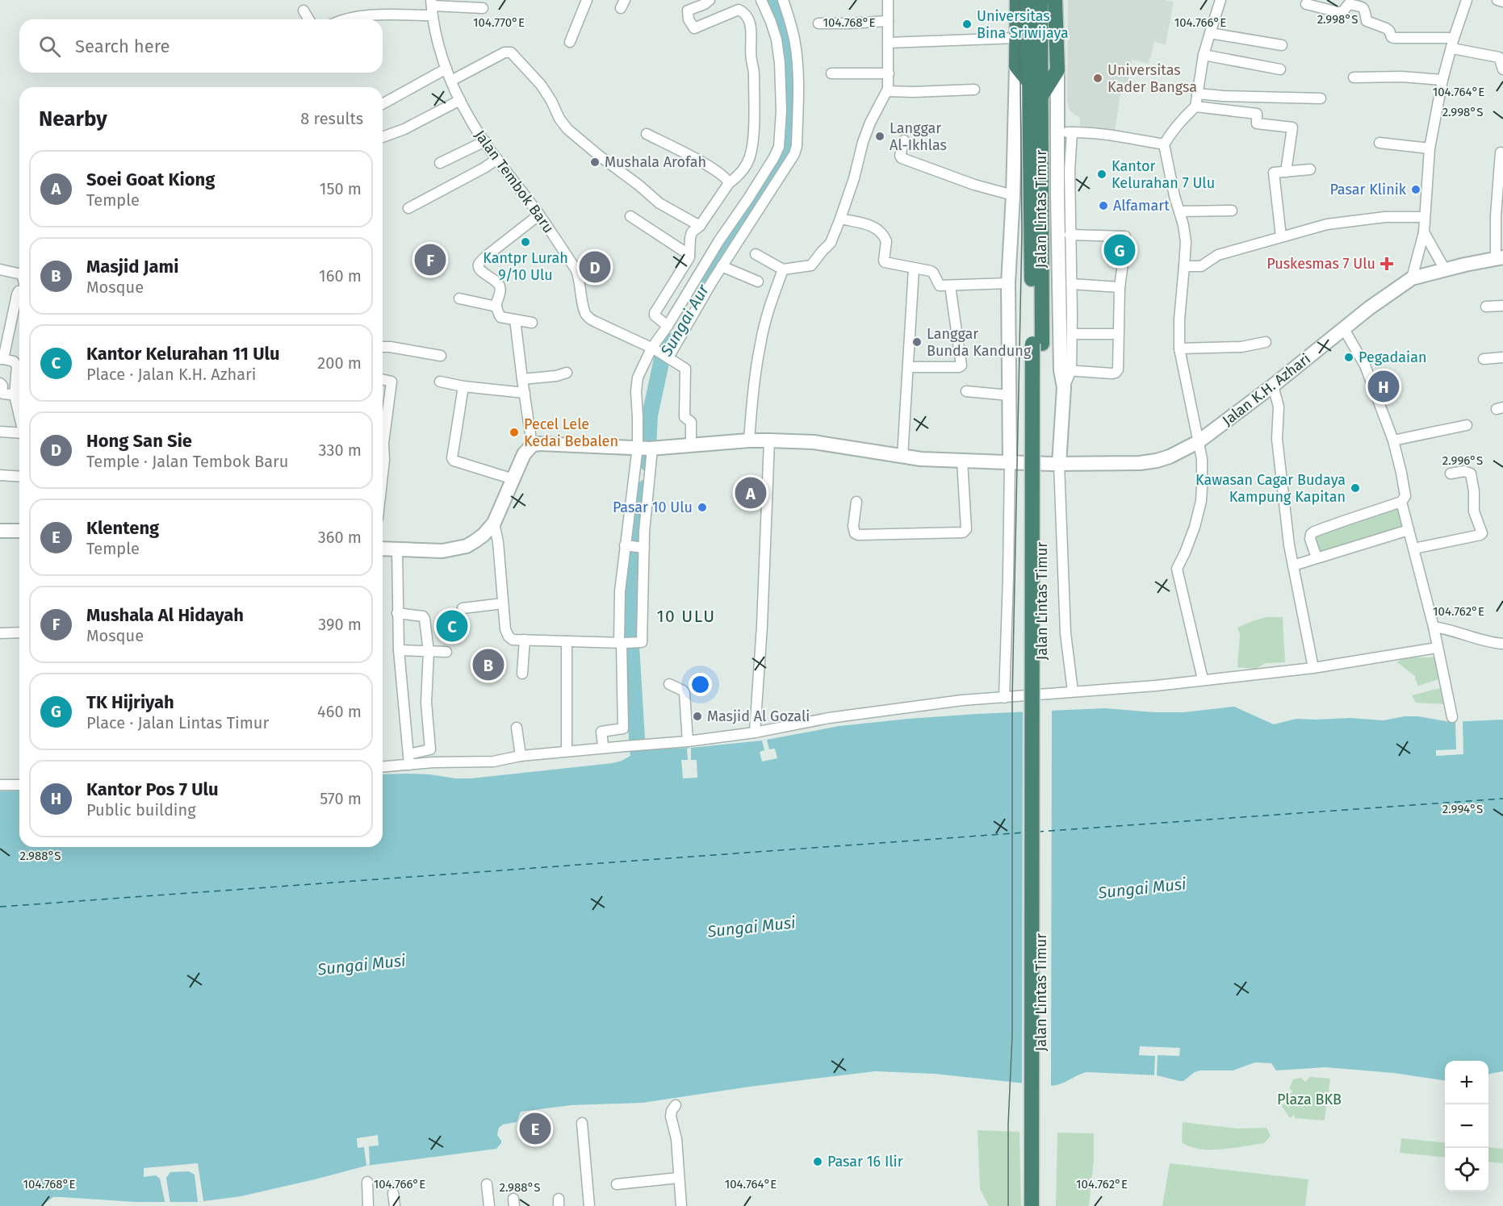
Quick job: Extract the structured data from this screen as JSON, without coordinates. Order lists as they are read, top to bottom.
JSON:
{
  "streets": {
    "highway": ["Jalan Lintas Timur"],
    "street": ["Jalan Tembok Baru", "Jalan K.H. Azhari"]
  },
  "crossings": [
    ["Jalan Tembok Baru", "Jalan K.H. Azhari"]
  ],
  "districts": ["10 ULU"],
  "water": ["Sungai Aur", "Sungai Musi"],
  "parks": ["Plaza BKB"],
  "places": {
    "other": [
      "Universitas Bina Sriwijaya",
      "Universitas Kader Bangsa",
      "Langgar Al-Ikhlas",
      "Mushala Arofah",
      "Kantor Kelurahan 7 Ulu",
      "Pasar Klinik",
      "Alfamart",
      "Kantpr Lurah 9/10 Ulu",
      "Langgar Bunda Kandung",
      "Pegadaian",
      "Pecel Lele Kedai Bebalen",
      "Kawasan Cagar Budaya Kampung Kapitan",
      "Pasar 10 Ulu",
      "Masjid Al Gozali",
      "Pasar 16 Ilir"
    ],
    "health": ["Puskesmas 7 Ulu"]
  },
  "page": {
    "search": "Search here",
    "heading": ["Nearby", "8 results"],
    "list": [
      {
        "mark": "A",
        "name": "Soei Goat Kiong",
        "note": "Temple",
        "value": "150 m"
      },
      {
        "mark": "B",
        "name": "Masjid Jami",
        "note": "Mosque",
        "value": "160 m"
      },
      {
        "mark": "C",
        "name": "Kantor Kelurahan 11 Ulu",
        "note": "Place · Jalan K.H. Azhari",
        "value": "200 m"
      },
      {
        "mark": "D",
        "name": "Hong San Sie",
        "note": "Temple · Jalan Tembok Baru",
        "value": "330 m"
      },
      {
        "mark": "E",
        "name": "Klenteng",
        "note": "Temple",
        "value": "360 m"
      },
      {
        "mark": "F",
        "name": "Mushala Al Hidayah",
        "note": "Mosque",
        "value": "390 m"
      },
      {
        "mark": "G",
        "name": "TK Hijriyah",
        "note": "Place · Jalan Lintas Timur",
        "value": "460 m"
      },
      {
        "mark": "H",
        "name": "Kantor Pos 7 Ulu",
        "note": "Public building",
        "value": "570 m"
      }
    ],
    "pins": [
      "G",
      "F",
      "D",
      "H",
      "A",
      "C",
      "B",
      "E"
    ],
    "map_buttons": ["+", "−"]
  },
  "coordinates": [
    "2.998°S",
    "104.770°E",
    "104.768°E",
    "104.766°E",
    "104.764°E",
    "2.996°S",
    "104.762°E",
    "2.994°S",
    "2.988°S"
  ]
}
